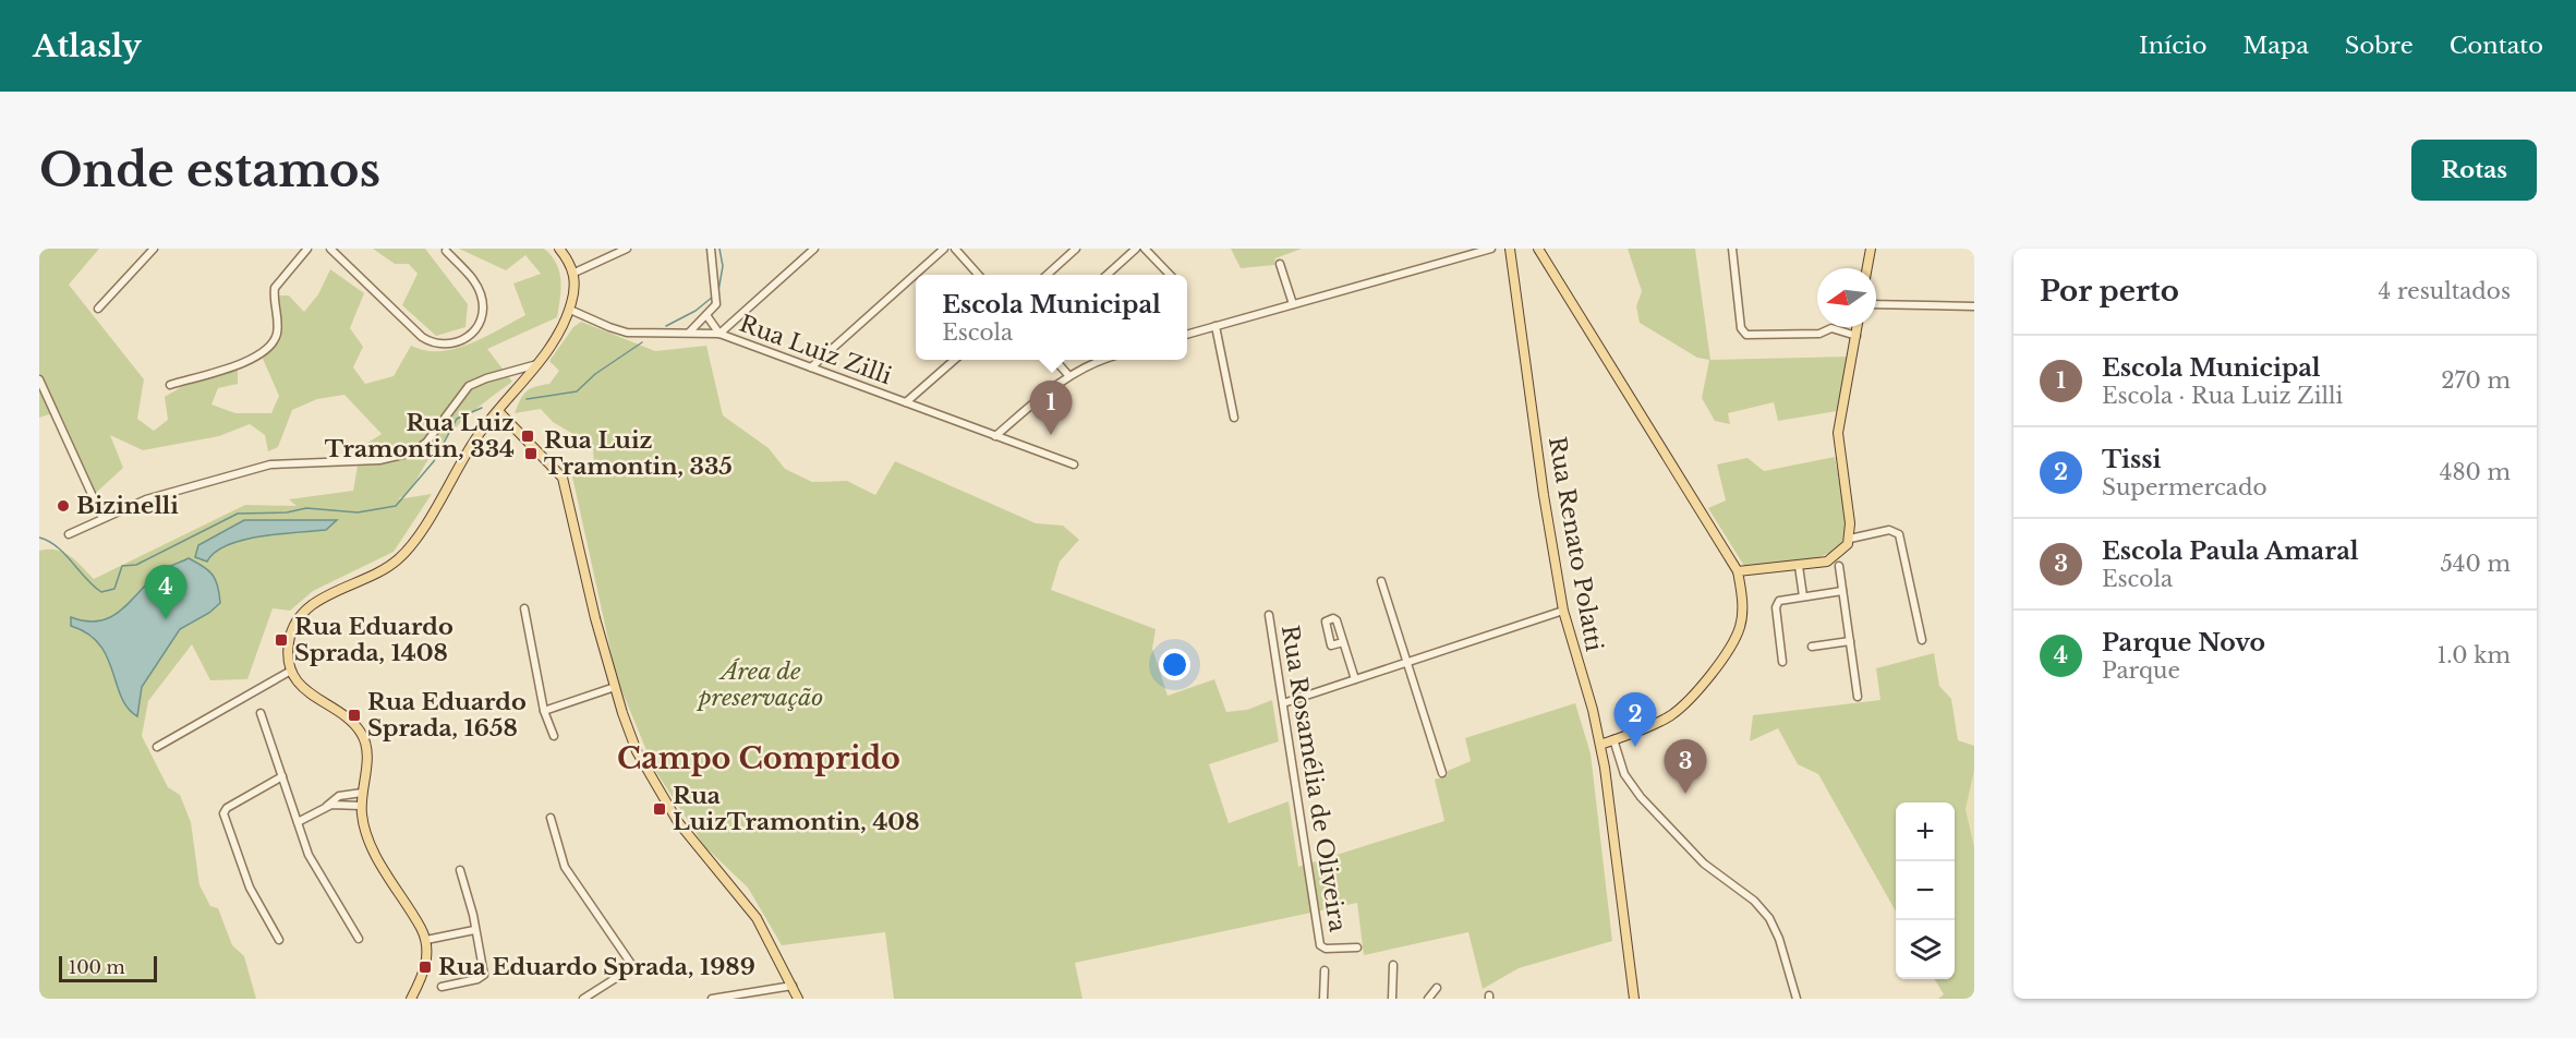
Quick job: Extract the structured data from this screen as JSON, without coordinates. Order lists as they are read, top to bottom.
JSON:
{
  "streets": {
    "main road": ["Rua Renato Polatti"],
    "street": ["Rua Luiz Zilli", "Rua Rosamélia de Oliveira"]
  },
  "districts": ["Campo Comprido"],
  "parks": ["Área de preservação"],
  "places": {
    "transit": [
      "Rua Luiz Tramontin, 334",
      "Rua Luiz Tramontin, 335",
      "Rua Eduardo Sprada, 1408",
      "Rua Eduardo Sprada, 1658",
      "Rua LuizTramontin, 408",
      "Rua Eduardo Sprada, 1989"
    ],
    "other": ["Bizinelli"]
  },
  "scale_bar": "100 m",
  "north": "left",
  "page": {
    "header": "Atlasly",
    "nav": [
      "Início",
      "Mapa",
      "Sobre",
      "Contato"
    ],
    "buttons": "Rotas",
    "title": "Onde estamos",
    "heading": ["Por perto", "4 resultados"],
    "popup": ["Escola Municipal", "Escola"],
    "list": [
      {
        "mark": "1",
        "name": "Escola Municipal",
        "note": "Escola · Rua Luiz Zilli",
        "value": "270 m"
      },
      {
        "mark": "2",
        "name": "Tissi",
        "note": "Supermercado",
        "value": "480 m"
      },
      {
        "mark": "3",
        "name": "Escola Paula Amaral",
        "note": "Escola",
        "value": "540 m"
      },
      {
        "mark": "4",
        "name": "Parque Novo",
        "note": "Parque",
        "value": "1.0 km"
      }
    ],
    "pins": [
      "1",
      "4",
      "2",
      "3"
    ],
    "map_buttons": ["+", "−"],
    "scale": "100 m"
  }
}
